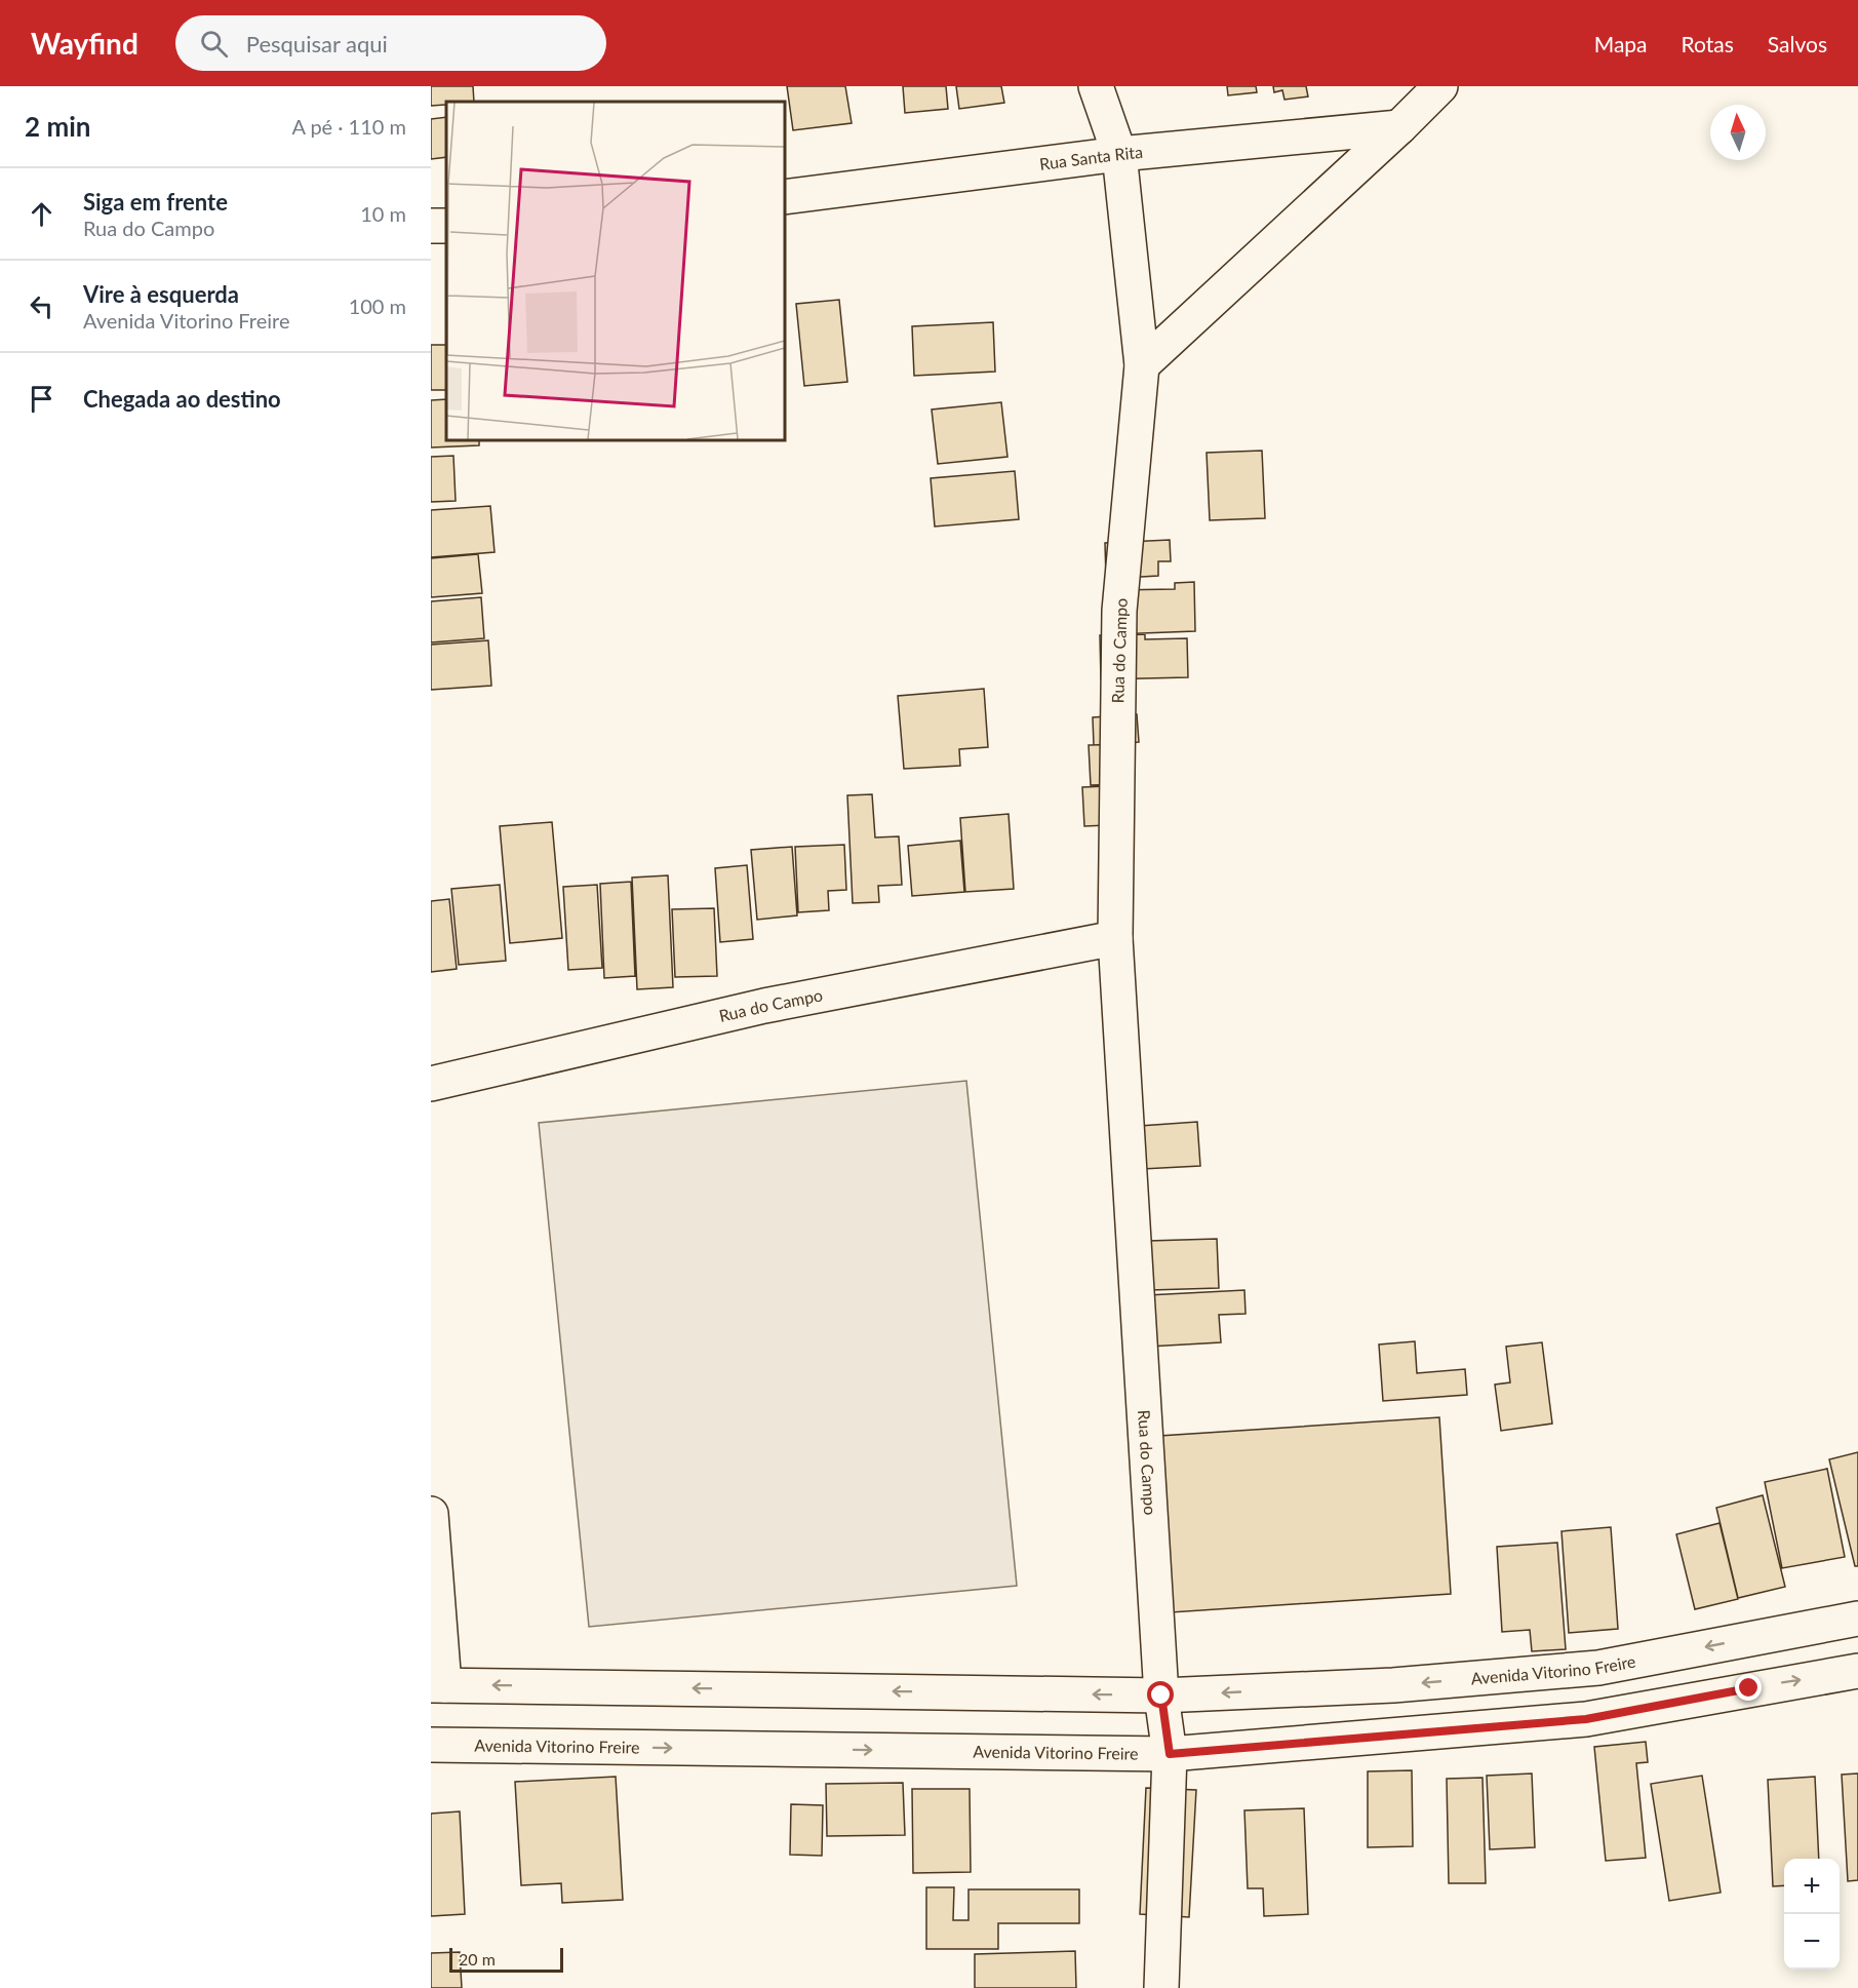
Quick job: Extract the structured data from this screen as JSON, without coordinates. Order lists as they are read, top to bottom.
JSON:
{
  "streets": {
    "street": ["Rua Santa Rita", "Rua do Campo", "Avenida Vitorino Freire"]
  },
  "crossings": [
    ["Rua Santa Rita", "Rua do Campo"],
    ["Rua do Campo", "Avenida Vitorino Freire"]
  ],
  "scale_bar": "20 m",
  "north": "top",
  "page": {
    "header": "Wayfind",
    "search": "Pesquisar aqui",
    "nav": ["Mapa", "Rotas", "Salvos"],
    "heading": ["2 min", "A pé · 110 m"],
    "list": [
      ["Siga em frente", "Rua do Campo", "10 m"],
      ["Vire à esquerda", "Avenida Vitorino Freire", "100 m"],
      "Chegada ao destino"
    ],
    "map_buttons": ["+", "−"],
    "scale": "20 m"
  }
}
